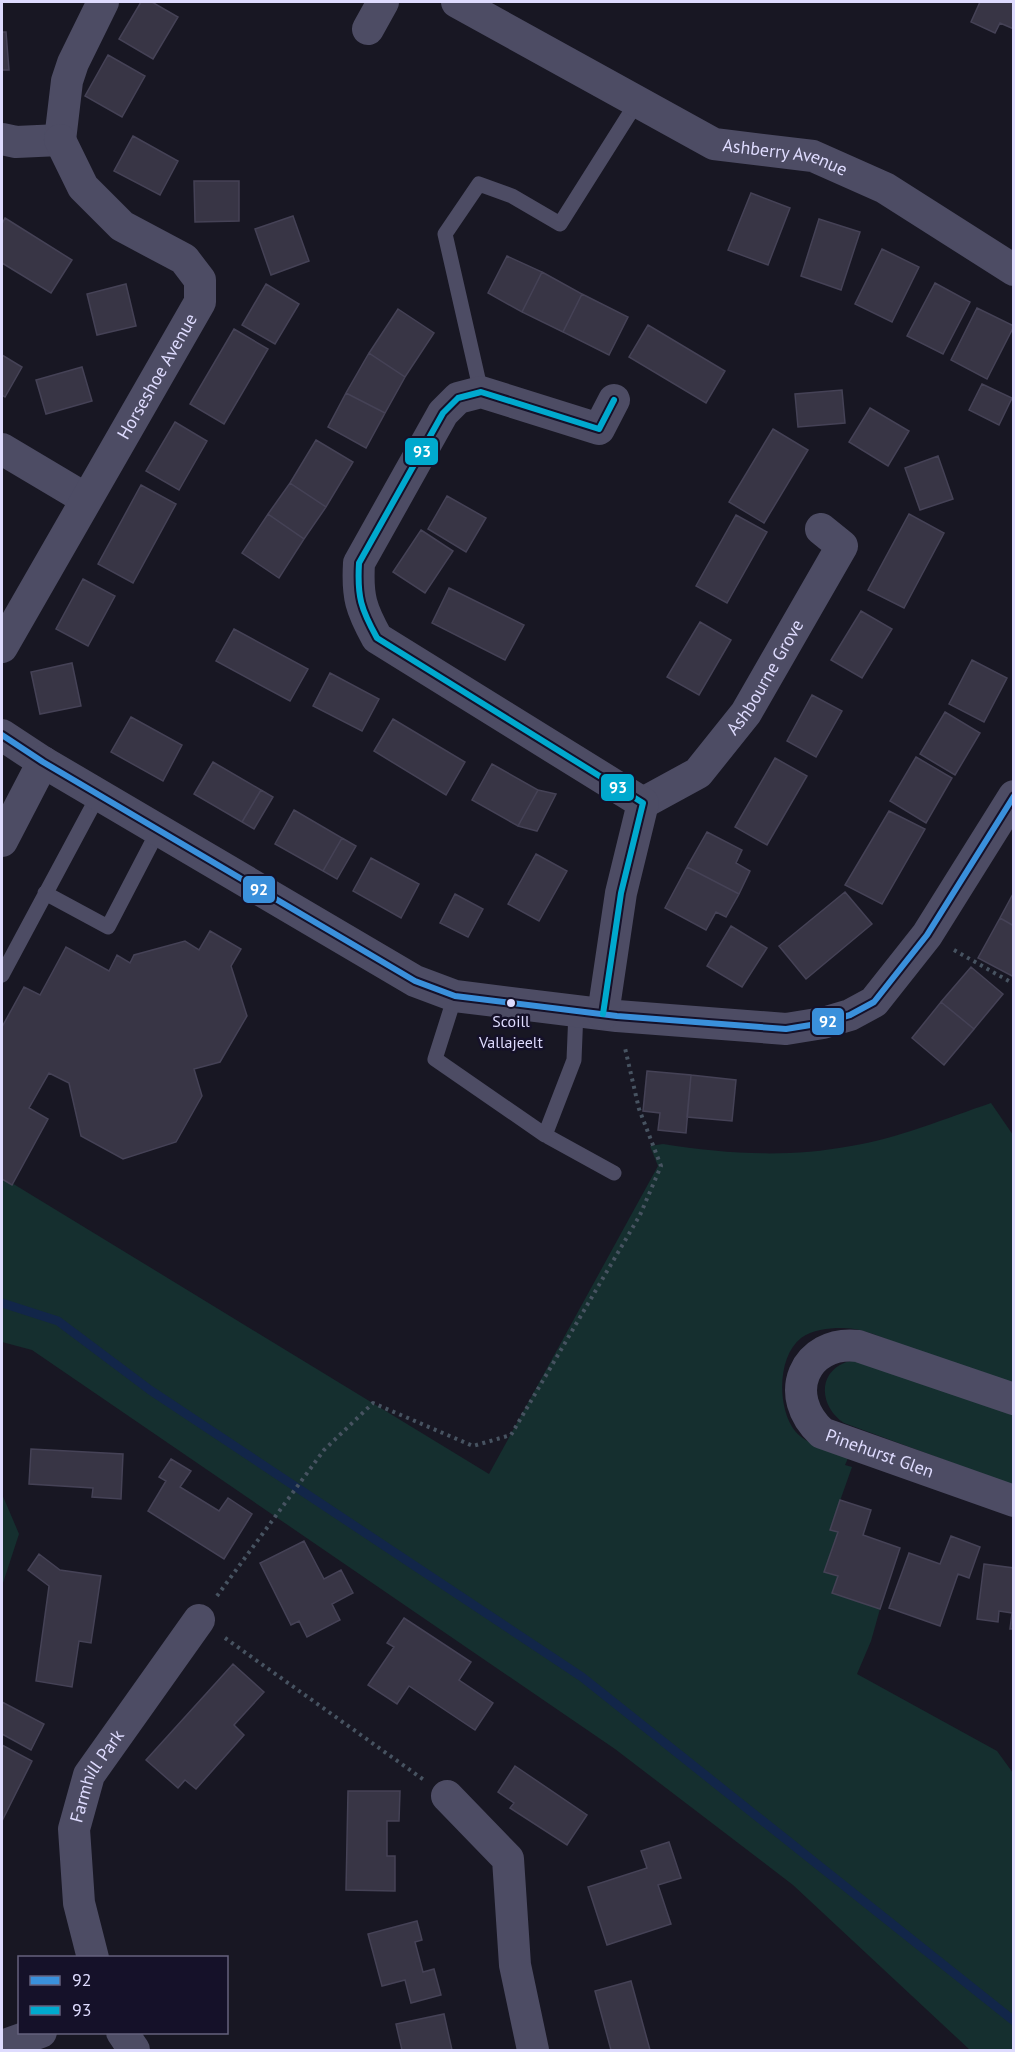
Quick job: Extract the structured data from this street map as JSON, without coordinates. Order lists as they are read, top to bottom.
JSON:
{
  "streets": {
    "street": [
      "Ashberry Avenue",
      "Horseshoe Avenue",
      "Ashbourne Grove",
      "Pinehurst Glen",
      "Farmhill Park"
    ]
  },
  "places": ["Scoill Vallajeelt"],
  "lines": ["transit line 93", "transit line 92"],
  "legend": ["92", "93"]
}
